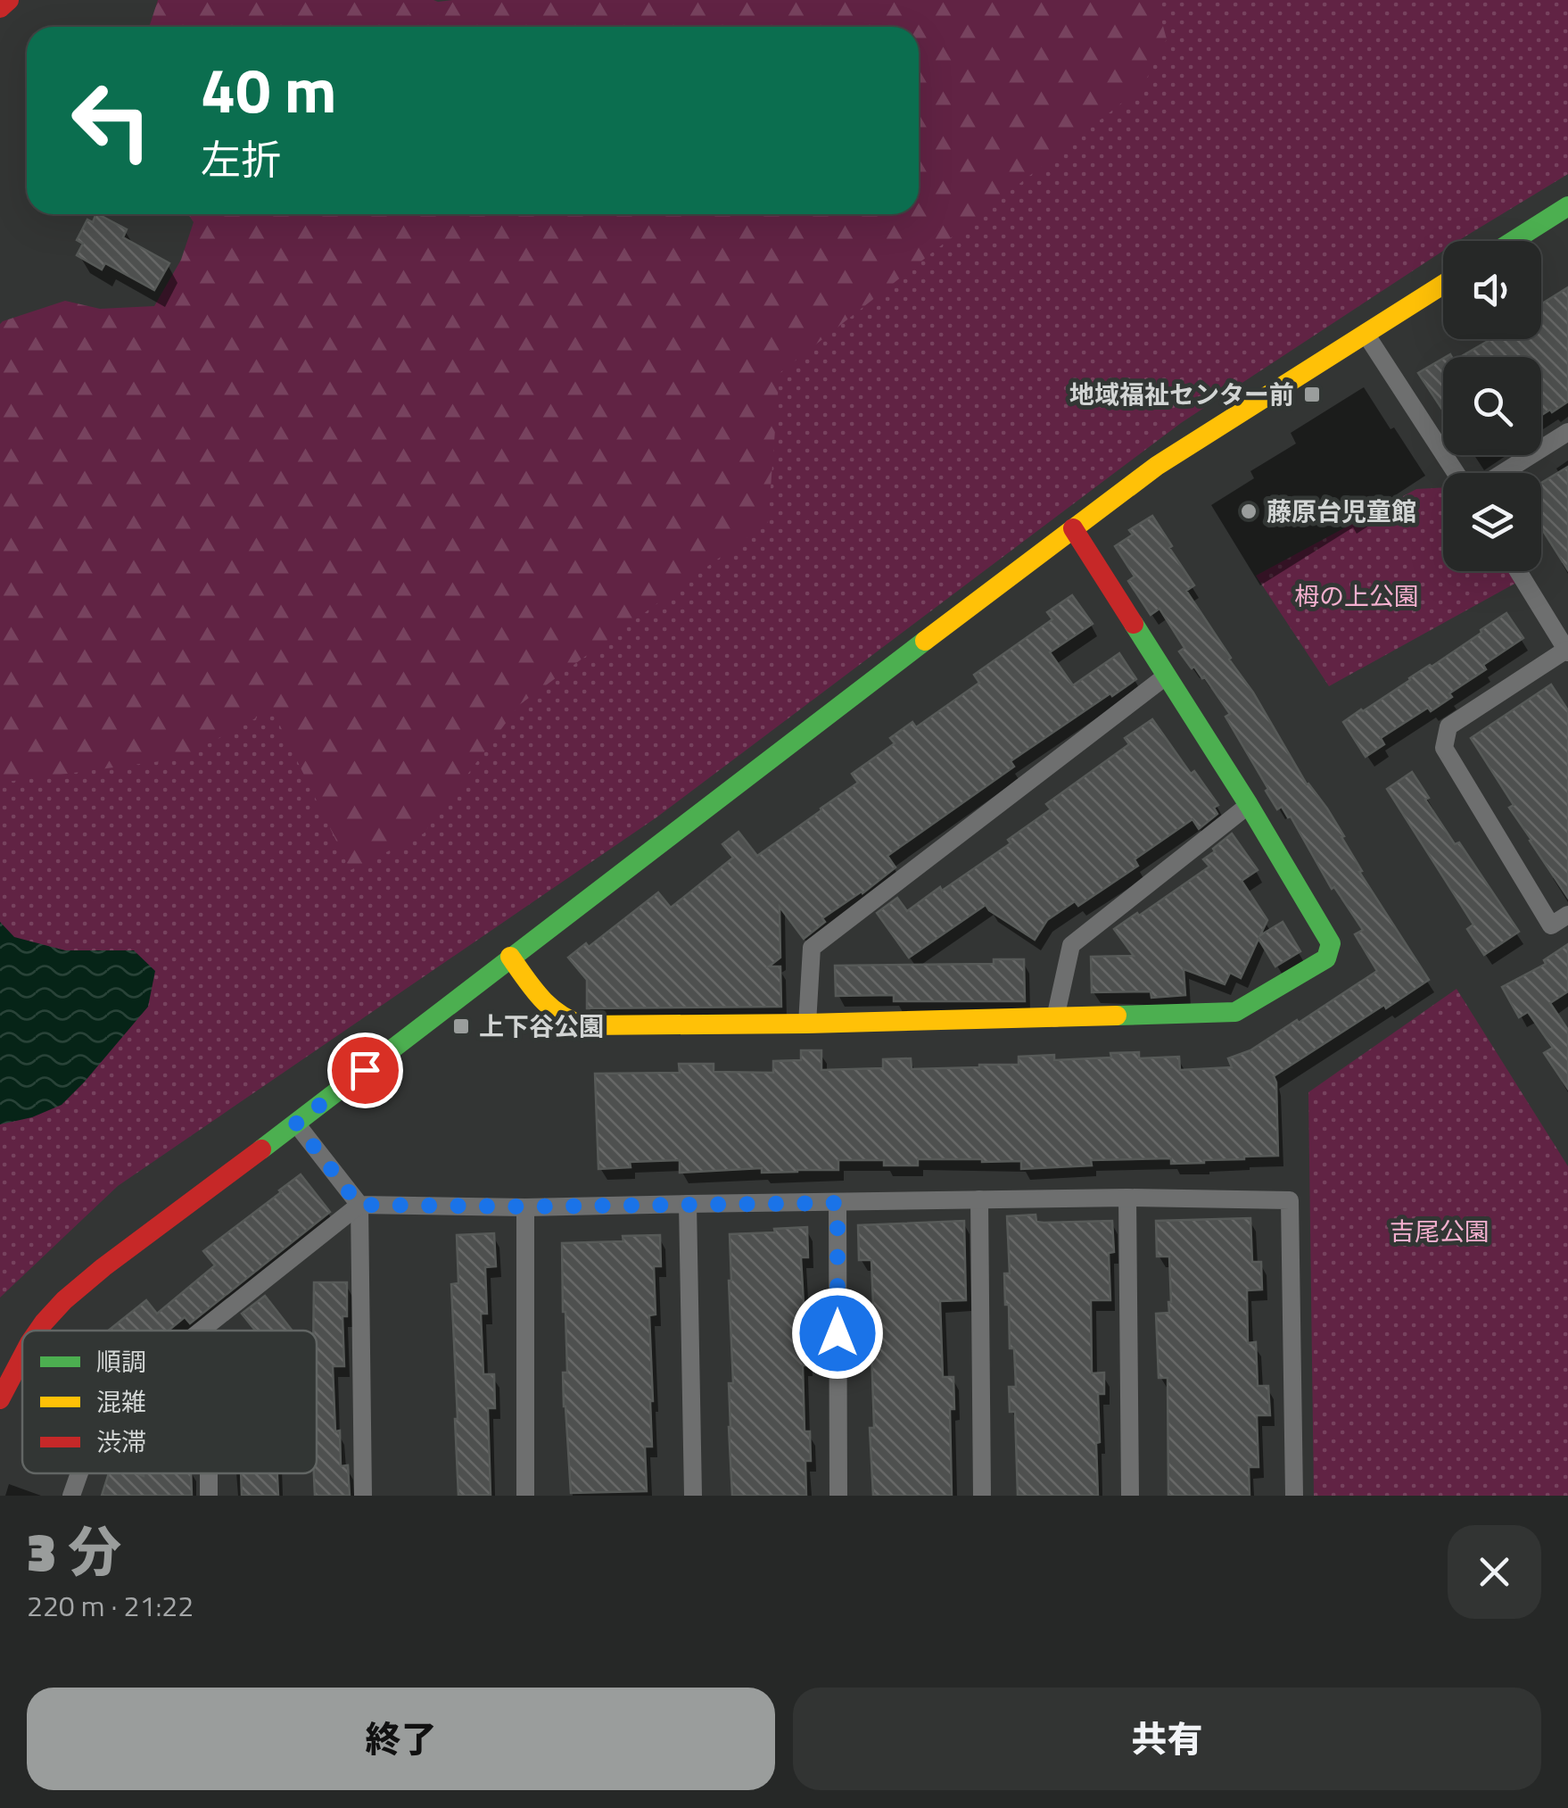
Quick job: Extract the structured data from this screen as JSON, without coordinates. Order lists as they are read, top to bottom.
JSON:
{
  "parks": ["栂の上公園", "吉尾公園"],
  "places": {
    "transit": ["地域福祉センター前", "上下谷公園"],
    "other": ["藤原台児童館"]
  },
  "legend": ["順調", "混雑", "渋滞"],
  "page": {
    "turn": ["40 m", "左折"],
    "heading": ["3 分", "220 m · 21:22"],
    "buttons": ["終了", "共有"]
  }
}
